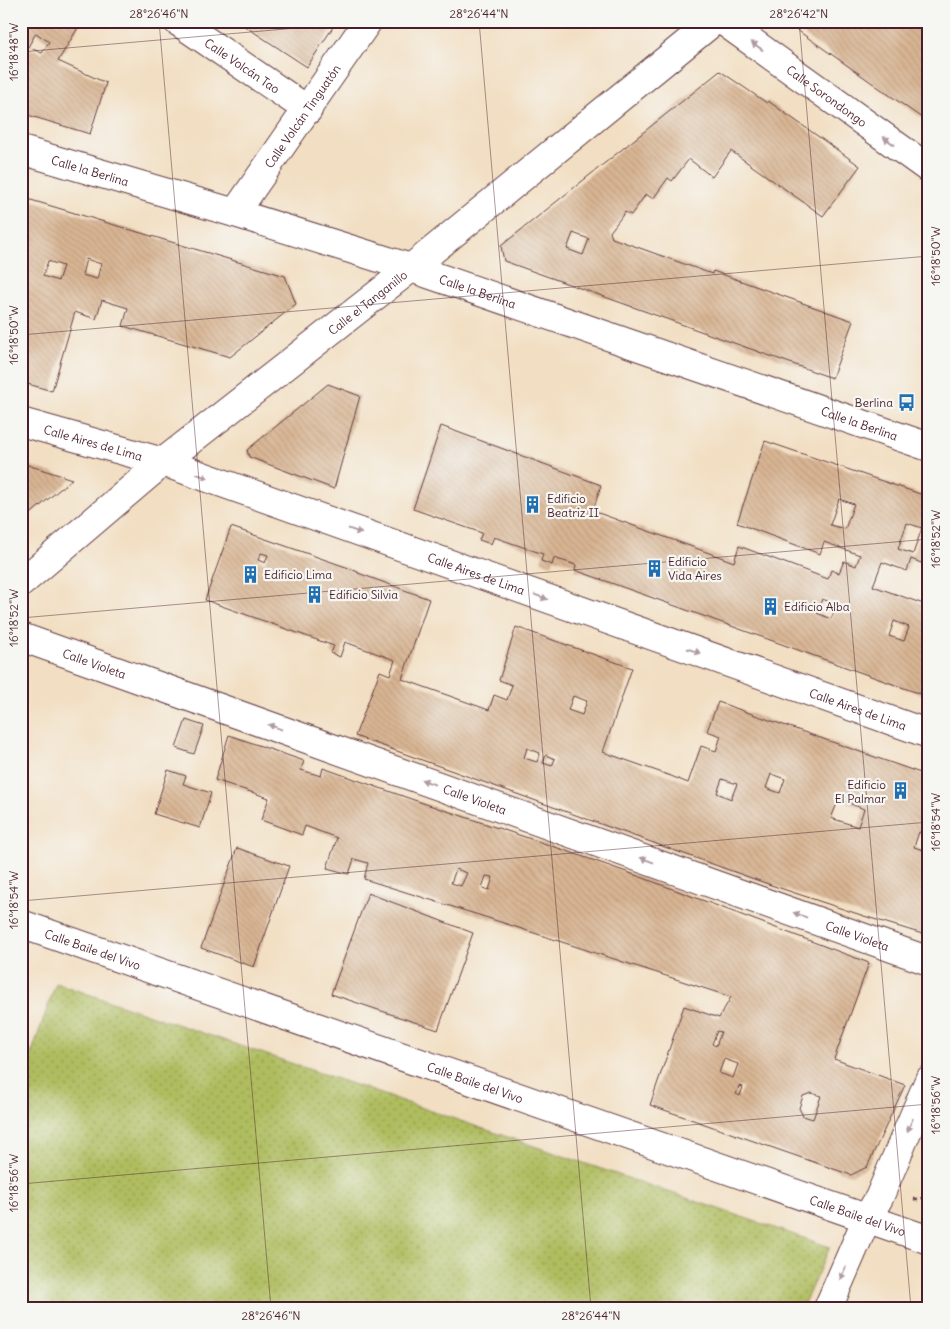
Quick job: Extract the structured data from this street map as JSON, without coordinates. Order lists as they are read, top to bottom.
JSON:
{
  "streets": {
    "street": [
      "Calle Volcán Tao",
      "Calle Sorondongo",
      "Calle Volcán Tinguatón",
      "Calle la Berlina",
      "Calle el Tanganillo",
      "Calle Aires de Lima",
      "Calle Violeta",
      "Calle Baile del Vivo"
    ]
  },
  "crossings": [
    ["Calle Volcán Tao", "Calle Volcán Tinguatón"],
    ["Calle Volcán Tinguatón", "Calle la Berlina"],
    ["Calle la Berlina", "Calle el Tanganillo"],
    ["Calle el Tanganillo", "Calle Aires de Lima"]
  ],
  "one_way": ["Calle Sorondongo", "Calle Aires de Lima", "Calle Violeta"],
  "places": {
    "bus stop": ["Berlina"],
    "building": [
      "Edificio Beatriz II",
      "Edificio Vida Aires",
      "Edificio Lima",
      "Edificio Silvia",
      "Edificio Alba",
      "Edificio El Palmar"
    ]
  },
  "coordinates": [
    "28°26'46\"N",
    "28°26'44\"N",
    "28°26'42\"N",
    "16°18'48\"W",
    "16°18'50\"W",
    "16°18'52\"W",
    "16°18'54\"W",
    "16°18'56\"W"
  ]
}
